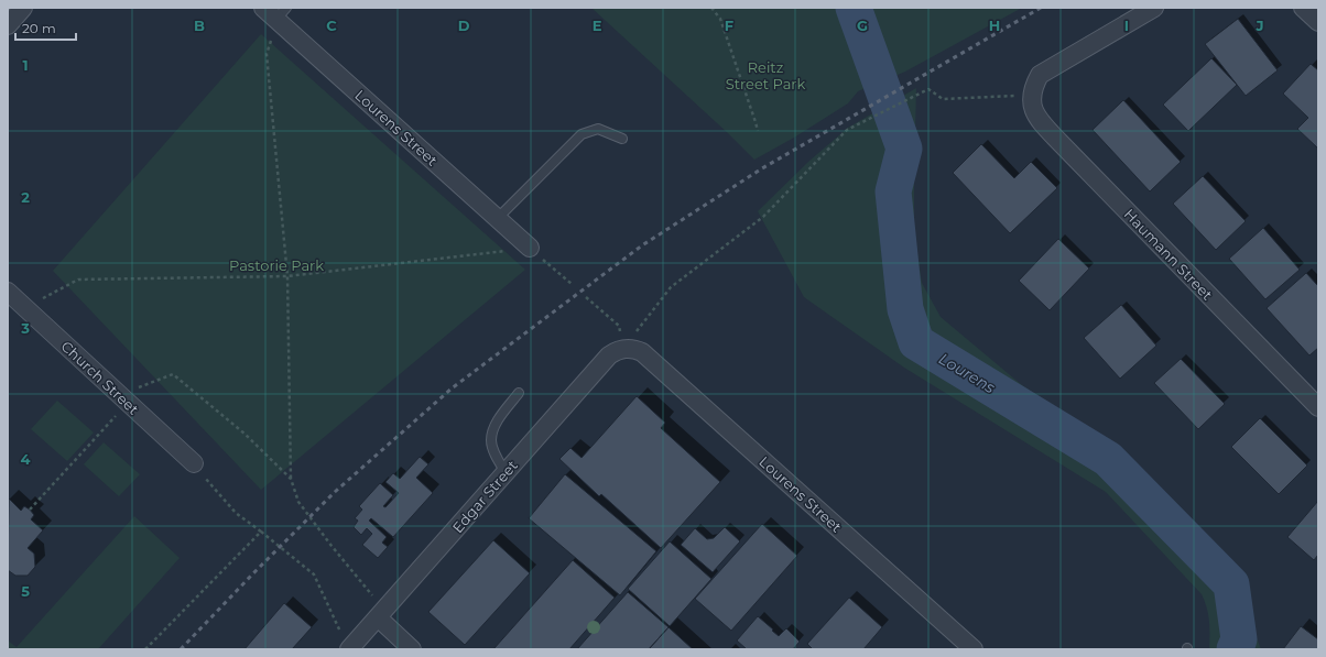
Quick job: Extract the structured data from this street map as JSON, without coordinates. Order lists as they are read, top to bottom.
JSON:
{
  "streets": {
    "street": [
      "Lourens Street",
      "Haumann Street",
      "Church Street",
      "Edgar Street"
    ]
  },
  "crossings": [
    ["Lourens Street", "Edgar Street"]
  ],
  "water": ["Lourens"],
  "parks": ["Reitz Street Park", "Pastorie Park"],
  "scale_bar": "20 m",
  "grid": {
    "columns": [
      "B",
      "C",
      "D",
      "E",
      "F",
      "G",
      "H",
      "I",
      "J"
    ],
    "rows": [
      "1",
      "2",
      "3",
      "4",
      "5"
    ]
  }
}
